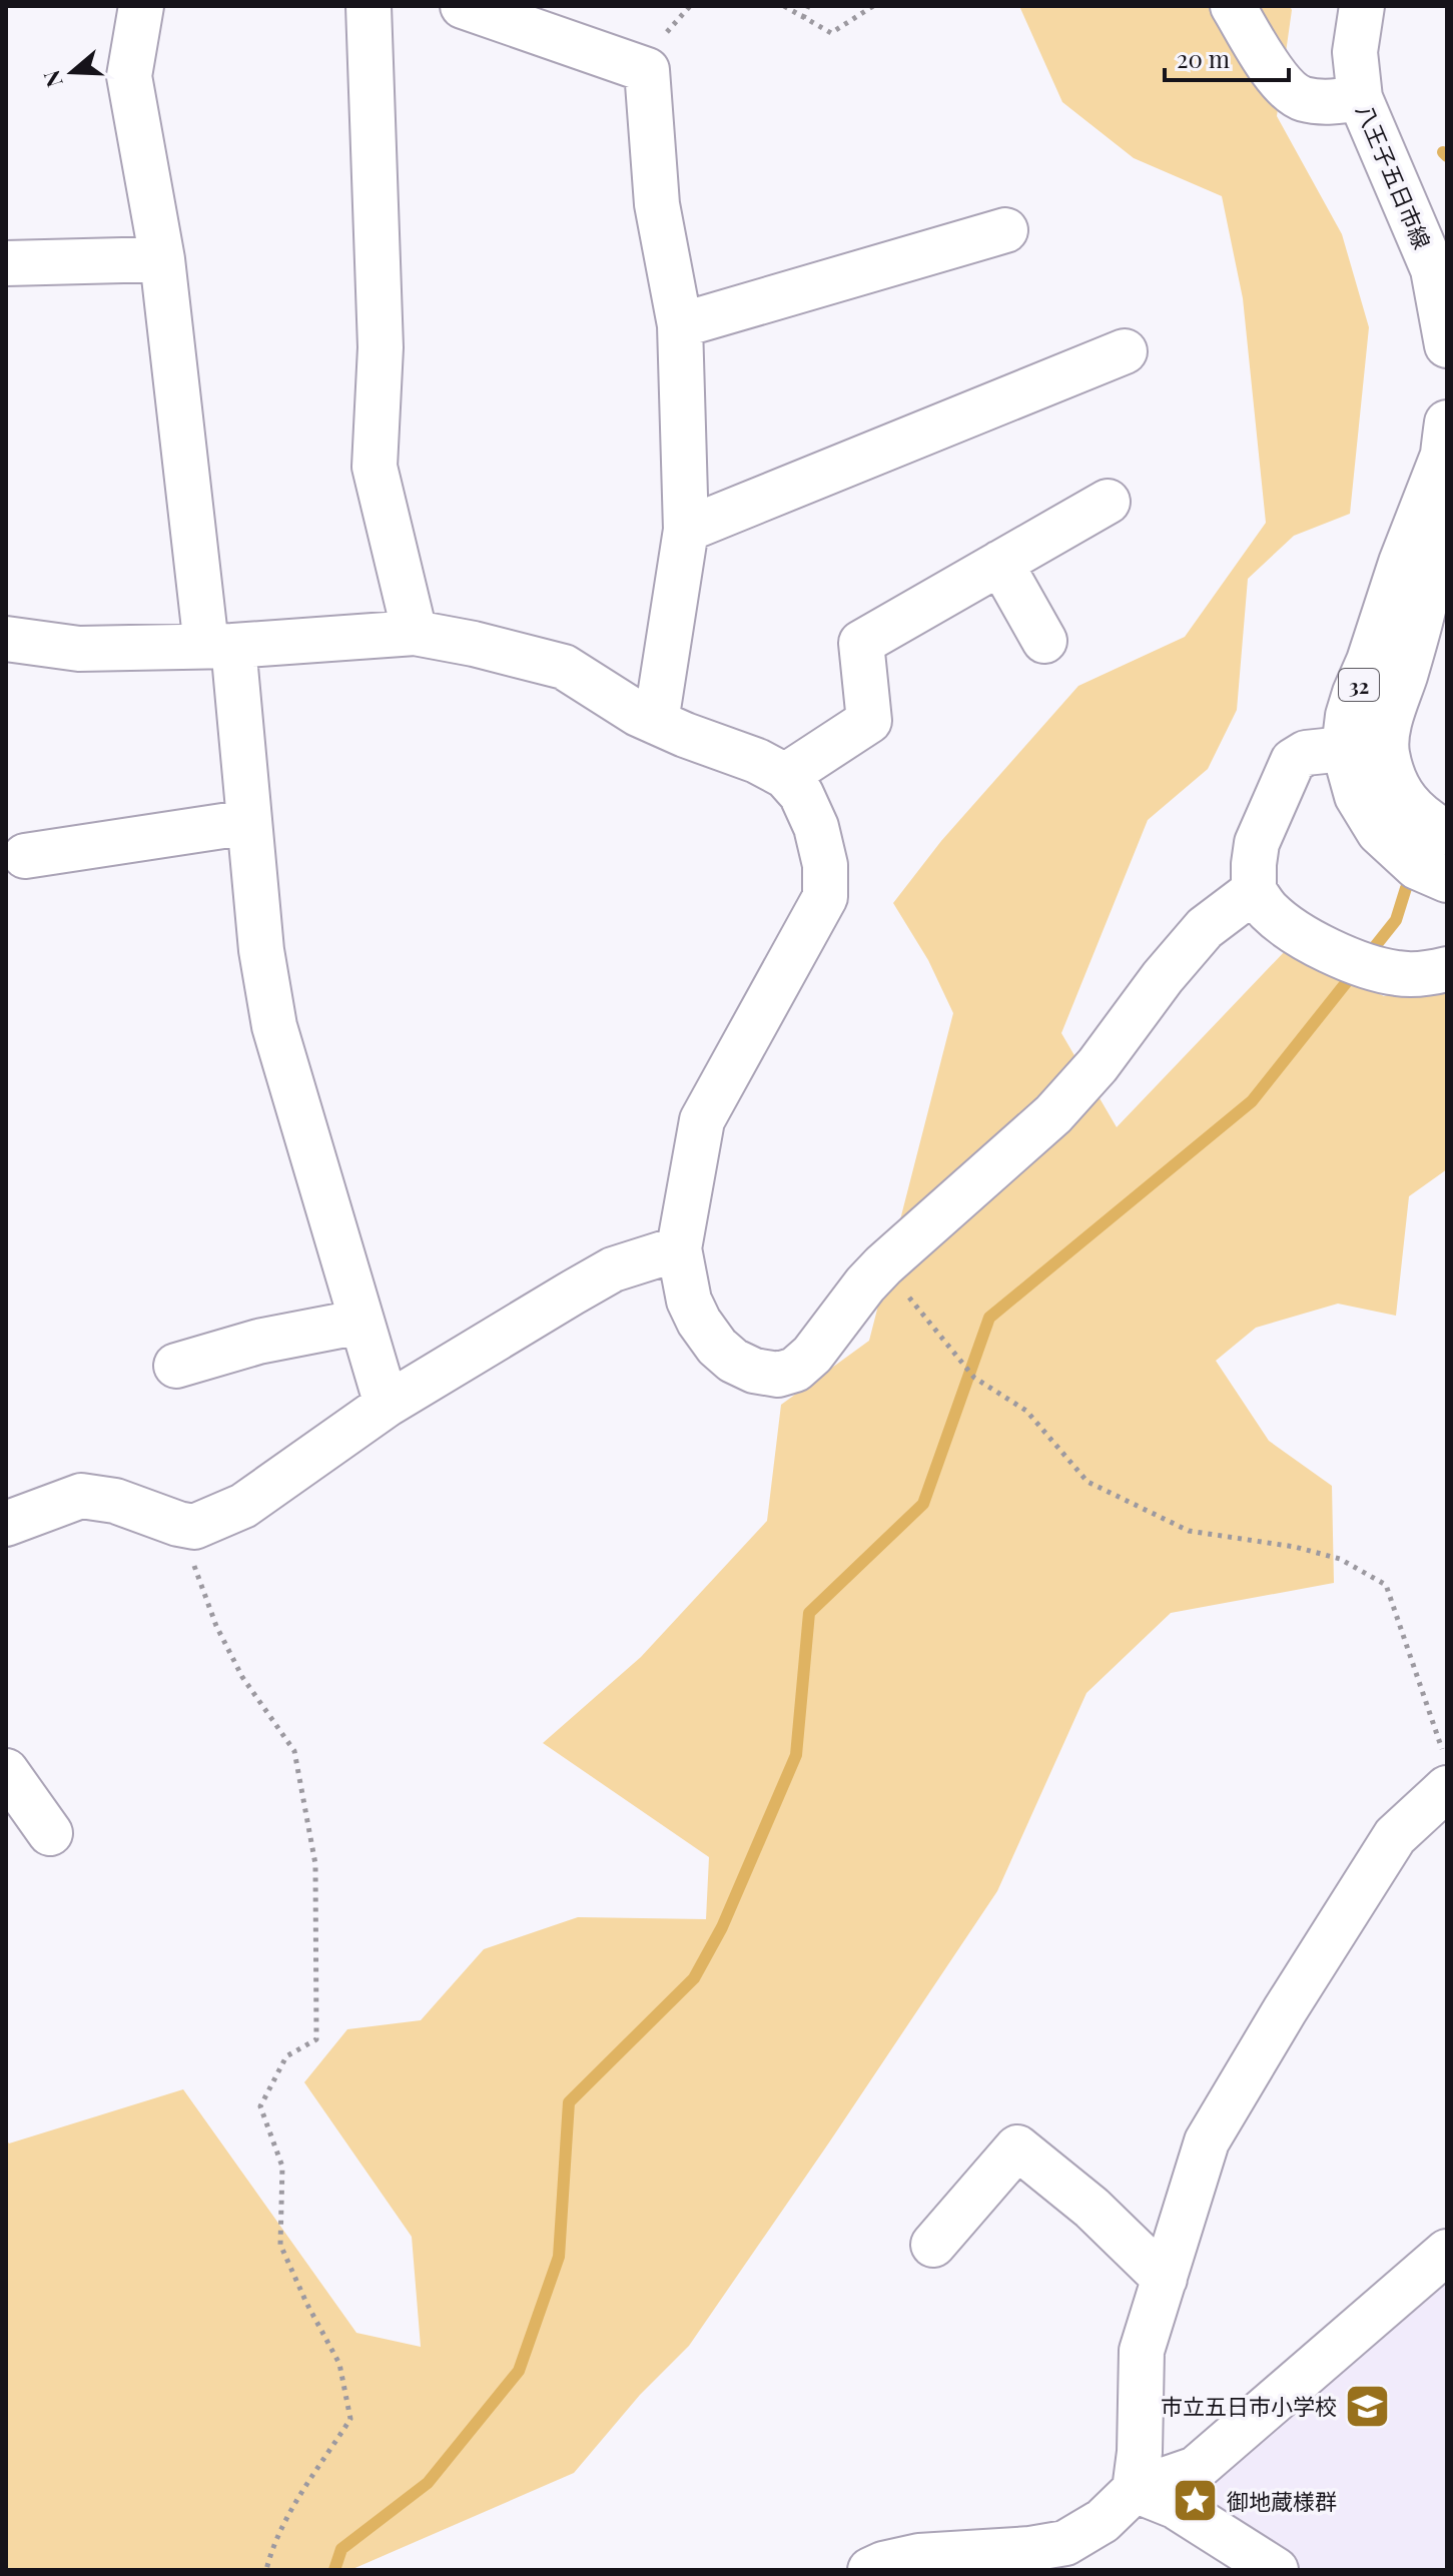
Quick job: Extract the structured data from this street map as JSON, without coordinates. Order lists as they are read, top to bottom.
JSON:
{
  "streets": {
    "street": ["八王子五日市線", "32"]
  },
  "places": {
    "school or university": ["市立五日市小学校"],
    "place": ["御地蔵様群"]
  },
  "scale_bar": "20 m",
  "north": "left"
}
